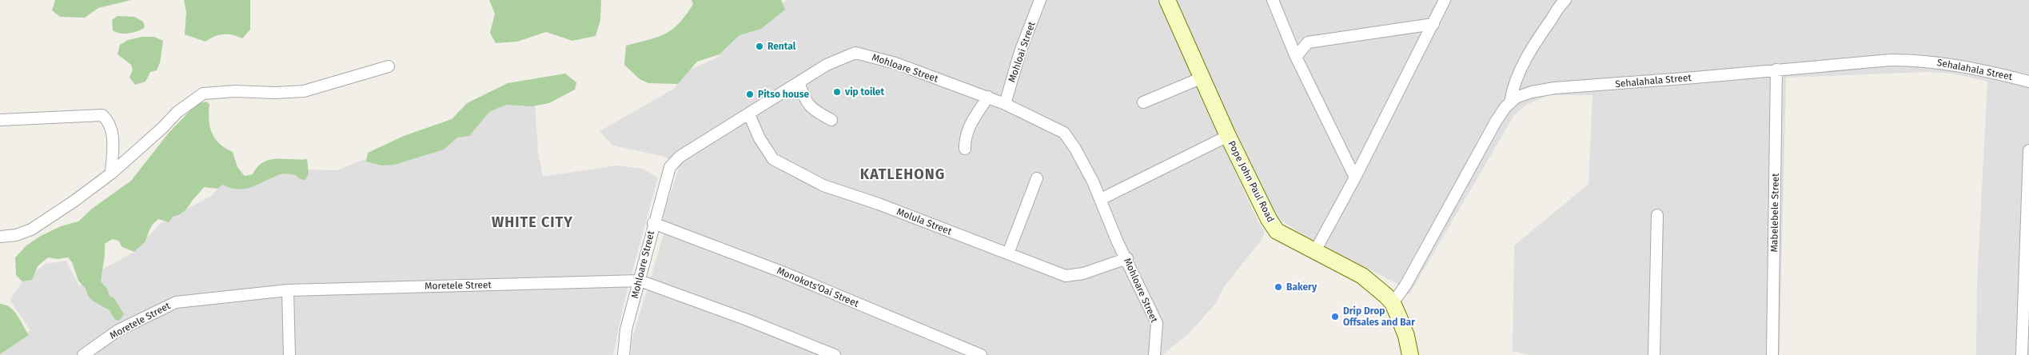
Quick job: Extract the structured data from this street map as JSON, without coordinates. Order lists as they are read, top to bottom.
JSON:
{
  "streets": {
    "main road": ["Pope John Paul Road"],
    "street": [
      "Mohloai Street",
      "Mohloare Street",
      "Sehalahala Street",
      "Mabelebele Street",
      "Molula Street",
      "Moretele Street",
      "Monokots'Oai Street"
    ]
  },
  "crossings": [
    ["Mohloai Street", "Mohloare Street"],
    ["Mohloare Street", "Molula Street"],
    ["Mohloare Street", "Moretele Street"],
    ["Mohloare Street", "Monokots'Oai Street"],
    ["Sehalahala Street", "Pope John Paul Road"],
    ["Sehalahala Street", "Mabelebele Street"]
  ],
  "districts": ["KATLEHONG", "WHITE CITY"],
  "places": [
    "Rental",
    "vip toilet",
    "Pitso house",
    "Bakery",
    "Drip Drop Offsales and Bar"
  ]
}
